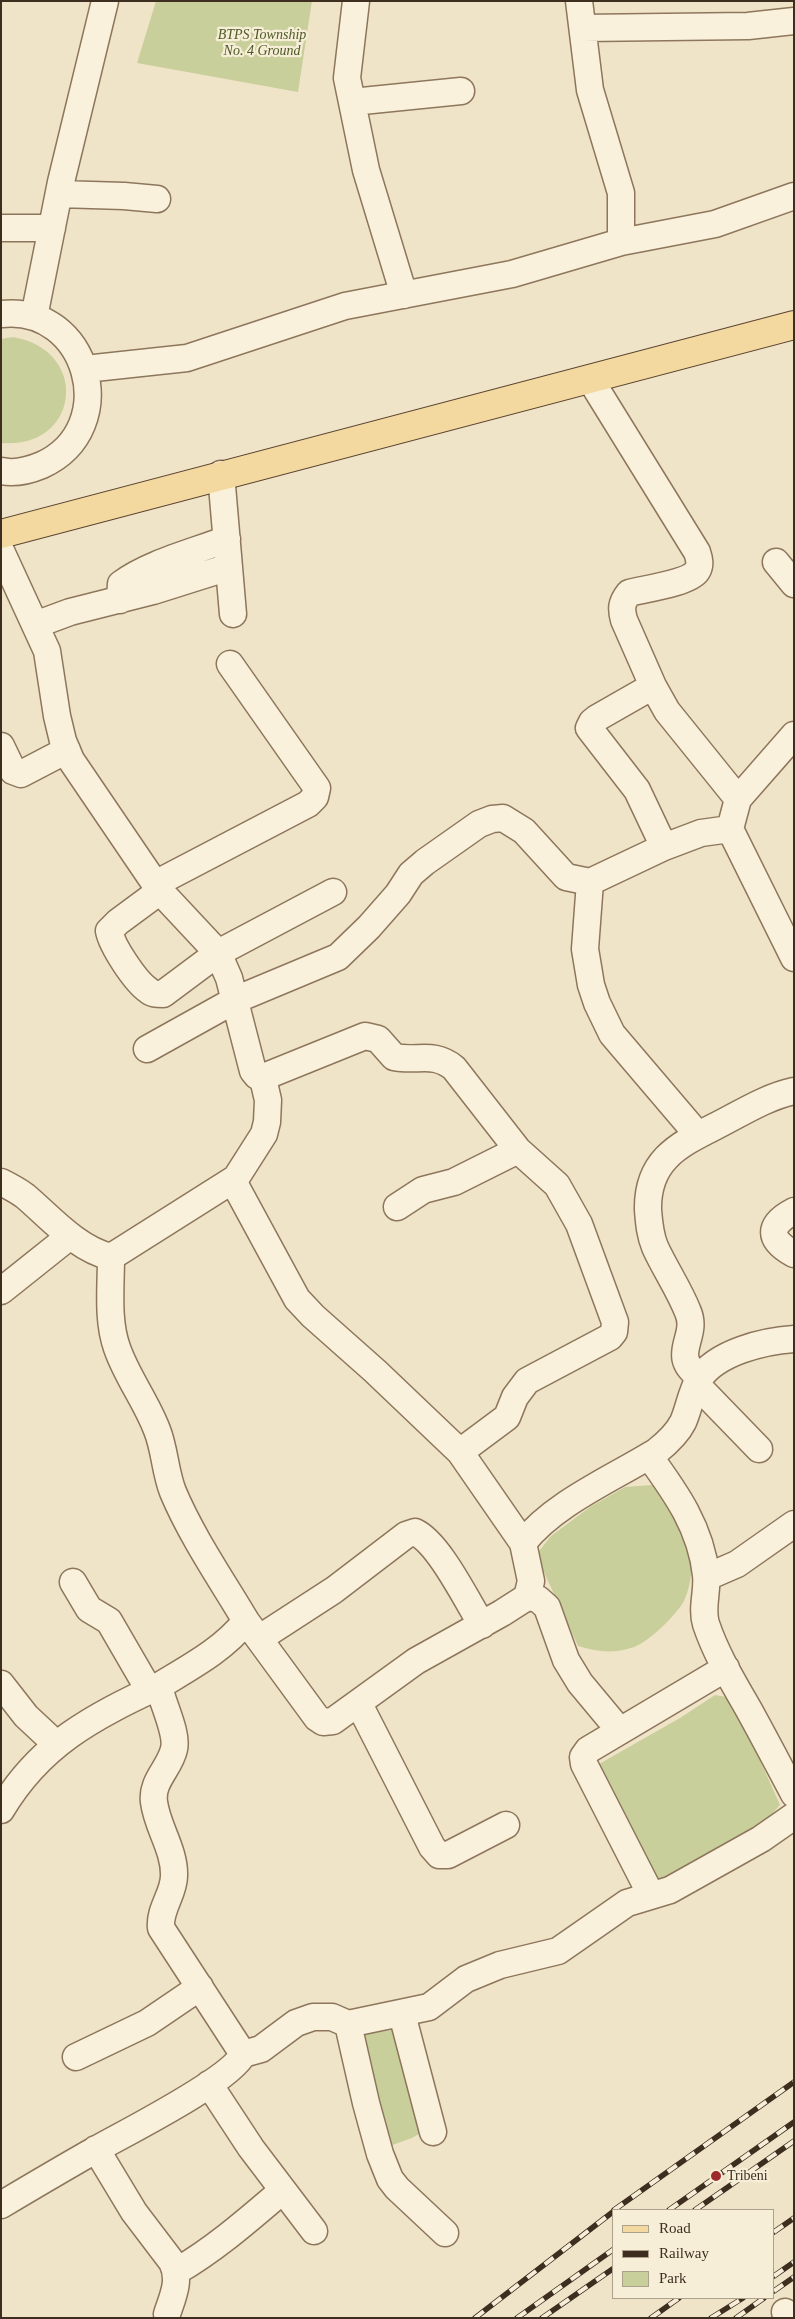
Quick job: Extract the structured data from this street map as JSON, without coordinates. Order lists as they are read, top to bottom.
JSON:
{
  "parks": ["BTPS Township No. 4 Ground"],
  "places": ["Tribeni"],
  "legend": ["Road", "Railway", "Park"]
}
